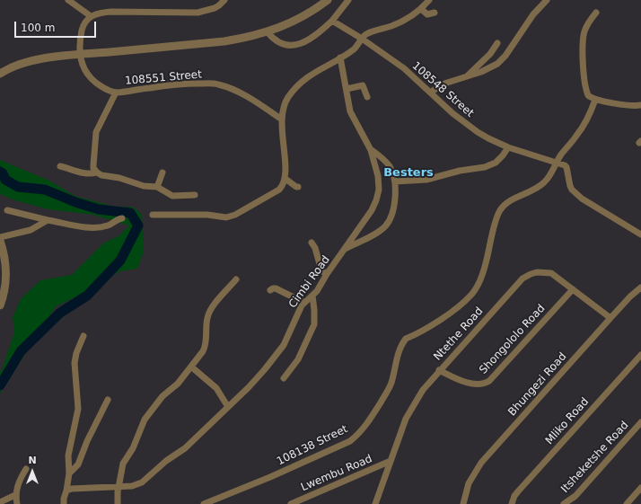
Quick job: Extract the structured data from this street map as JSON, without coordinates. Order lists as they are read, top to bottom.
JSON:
{
  "streets": {
    "street": [
      "108551 Street",
      "108548 Street",
      "Cimbi Road",
      "Ntethe Road",
      "Shongololo Road",
      "Bhungezi Road",
      "Mliko Road",
      "108138 Street",
      "Itsheketshe Road",
      "Lwembu Road"
    ]
  },
  "crossings": [
    ["108548 Street", "108138 Street"],
    ["Ntethe Road", "Shongololo Road"],
    ["Ntethe Road", "Bhungezi Road"],
    ["Ntethe Road", "Lwembu Road"]
  ],
  "districts": ["Besters"],
  "scale_bar": "100 m",
  "north": "top"
}
